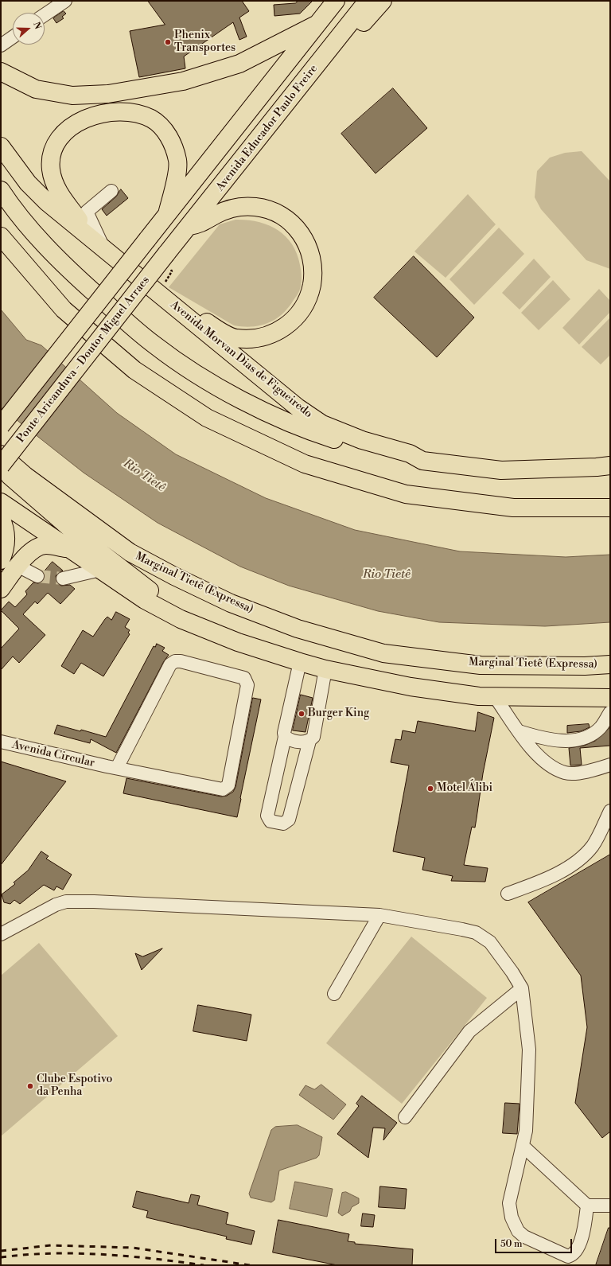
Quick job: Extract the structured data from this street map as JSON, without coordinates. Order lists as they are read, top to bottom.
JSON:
{
  "streets": {
    "highway": [
      "Avenida Educador Paulo Freire",
      "Ponte Aricanduva - Doutor Miguel Arraes",
      "Avenida Morvan Dias de Figueiredo",
      "Marginal Tietê (Expressa)"
    ],
    "street": ["Avenida Circular"]
  },
  "crossings": [
    ["Avenida Educador Paulo Freire", "Ponte Aricanduva - Doutor Miguel Arraes"]
  ],
  "water": ["Rio Tietê"],
  "places": [
    "Phenix Transportes",
    "Burger King",
    "Motel Álibi",
    "Clube Espotivo da Penha"
  ],
  "scale_bar": "50 m",
  "north": "right"
}
